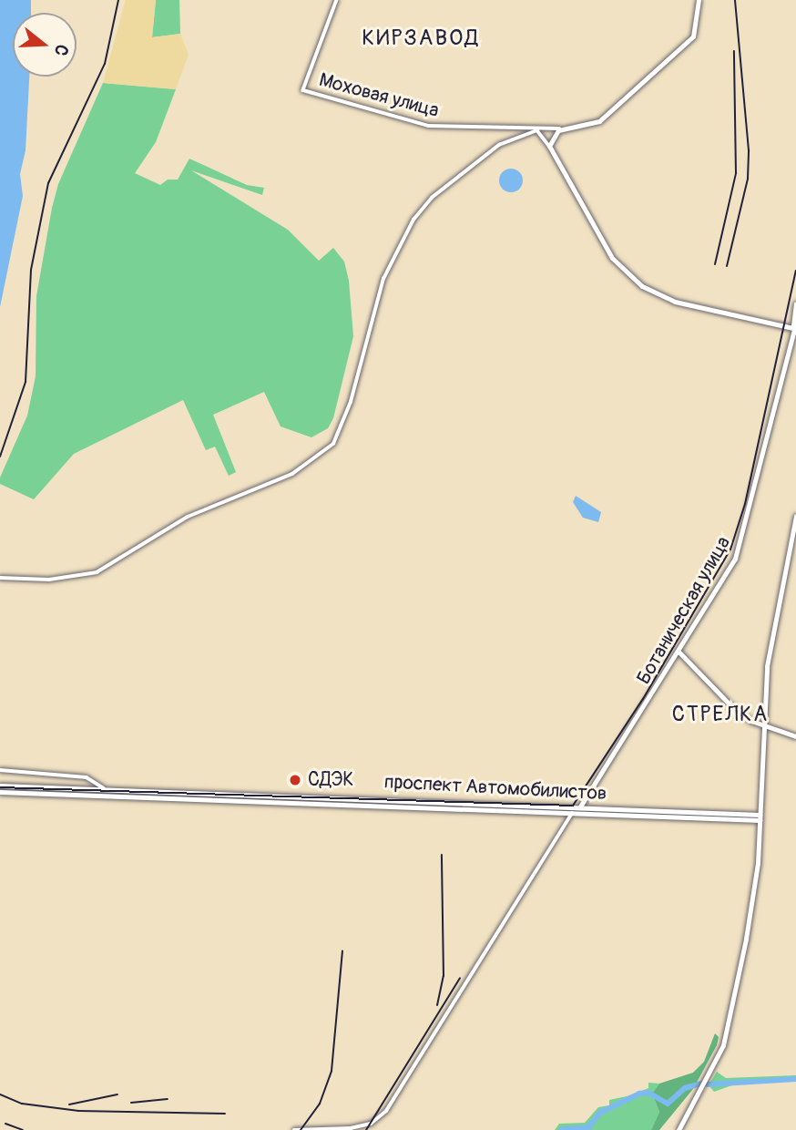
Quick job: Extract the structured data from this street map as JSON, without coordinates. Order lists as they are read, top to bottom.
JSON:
{
  "streets": {
    "main road": ["Ботаническая улица", "проспект Автомобилистов"],
    "street": ["Моховая улица"]
  },
  "crossings": [
    ["Ботаническая улица", "проспект Автомобилистов"]
  ],
  "districts": ["КИРЗАВОД", "СТРЕЛКА"],
  "places": ["СДЭК"],
  "north": "right"
}
